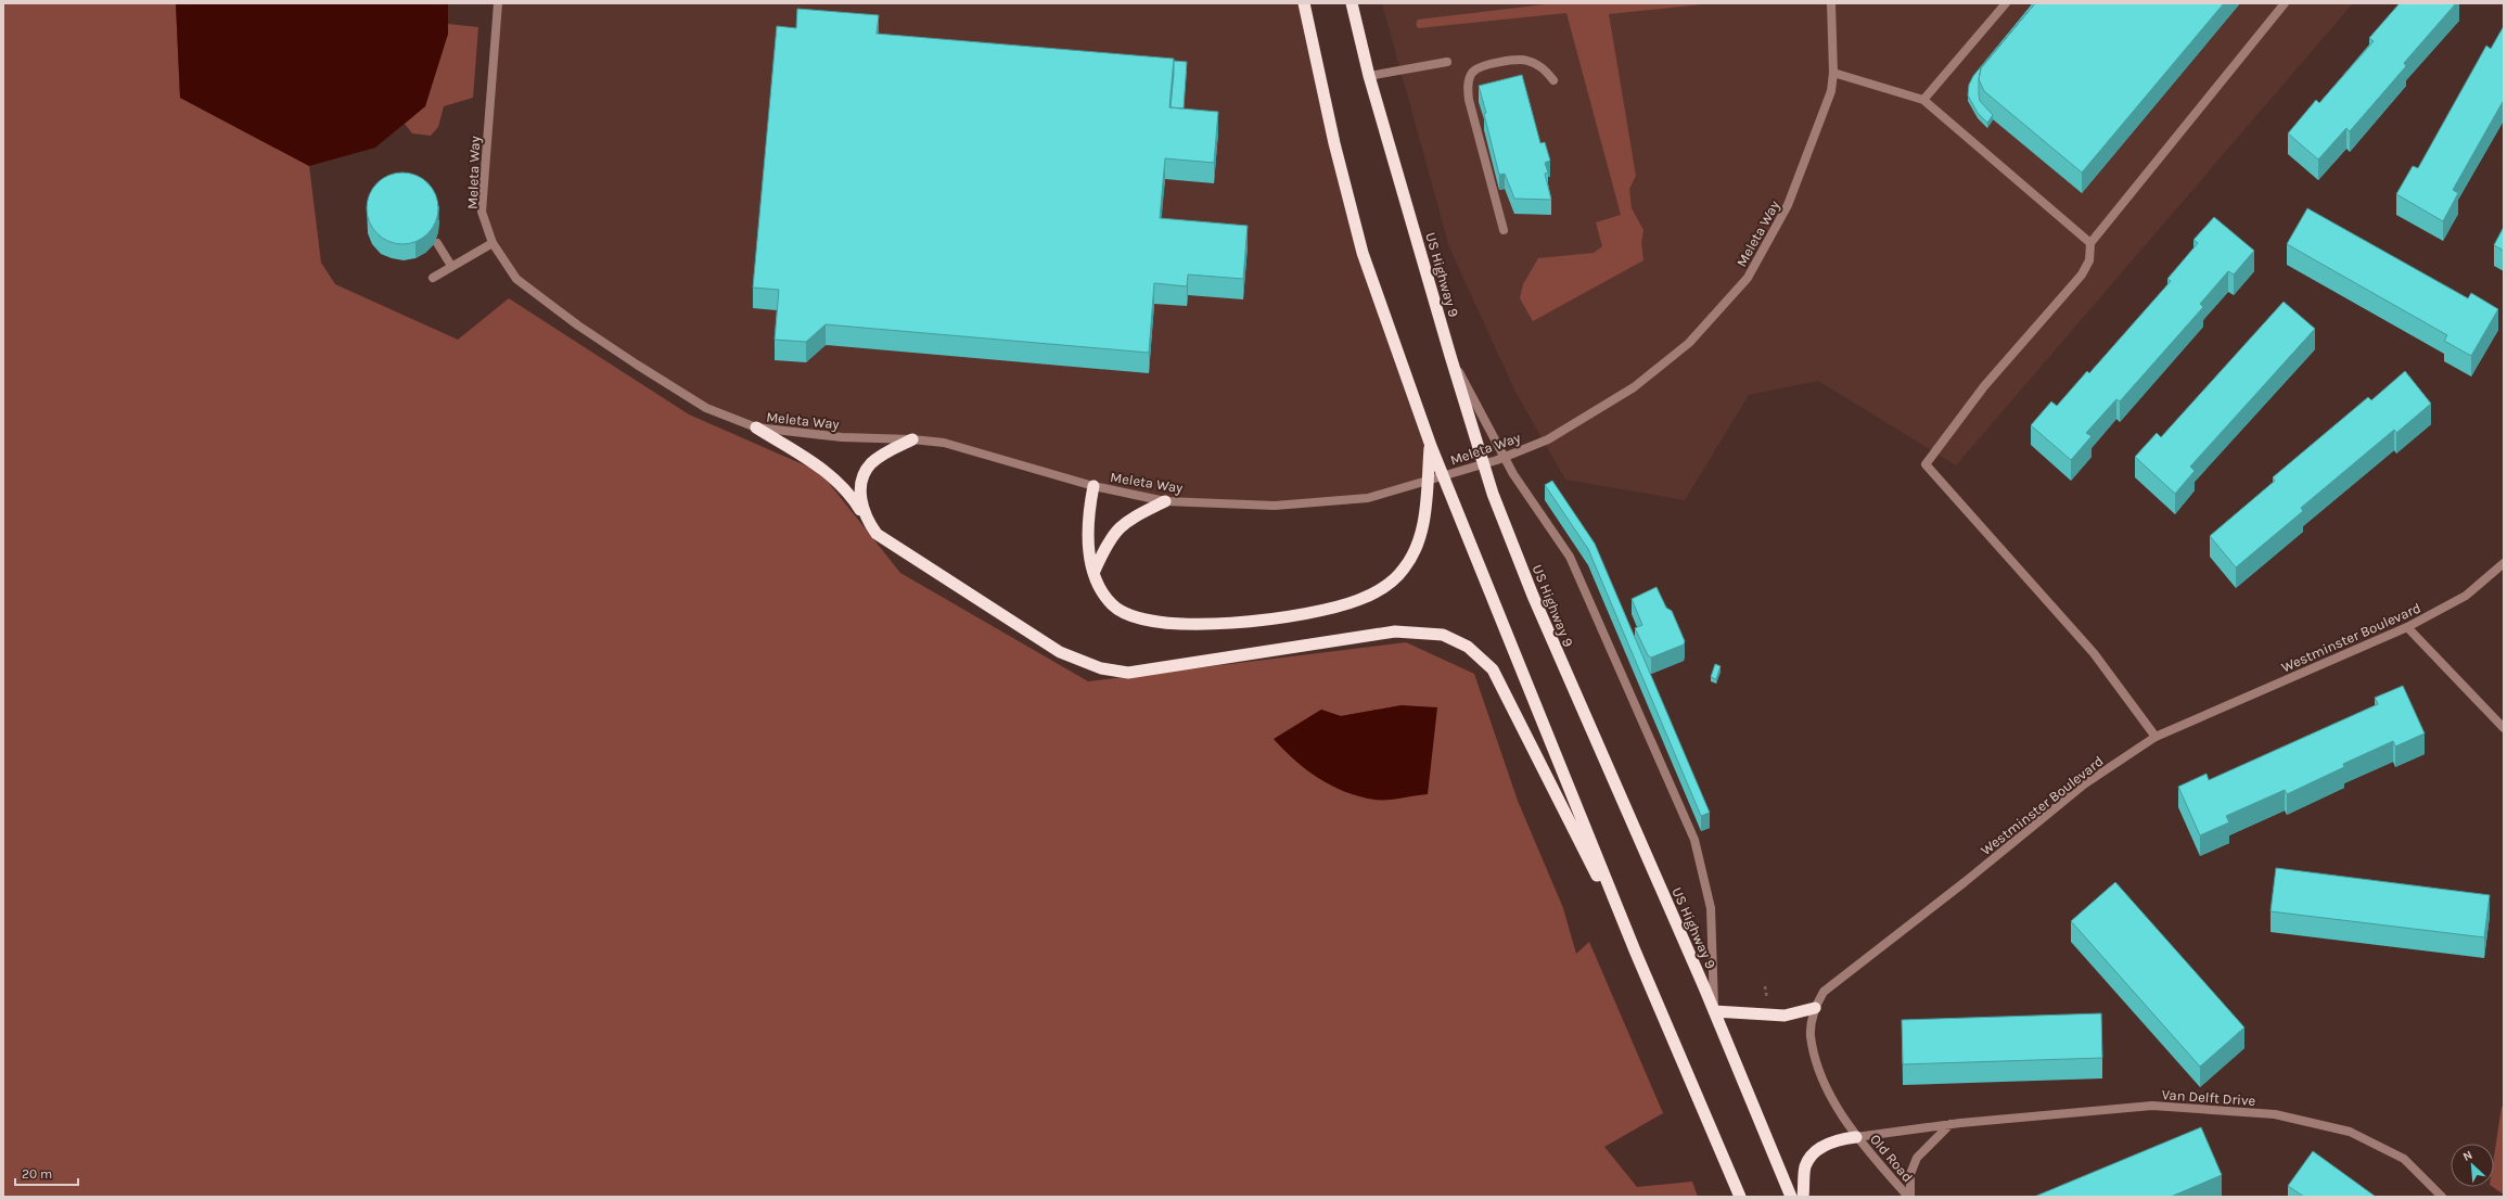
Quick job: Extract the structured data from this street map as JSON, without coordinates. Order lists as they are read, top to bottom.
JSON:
{
  "streets": {
    "highway": ["US Highway 9"],
    "street": [
      "Meleta Way",
      "Westminster Boulevard",
      "Van Delft Drive",
      "Old Road"
    ]
  },
  "crossings": [
    ["Westminster Boulevard", "Van Delft Drive"],
    ["Westminster Boulevard", "Old Road"],
    ["Van Delft Drive", "Old Road"]
  ],
  "scale_bar": "20 m",
  "north": "top left"
}
